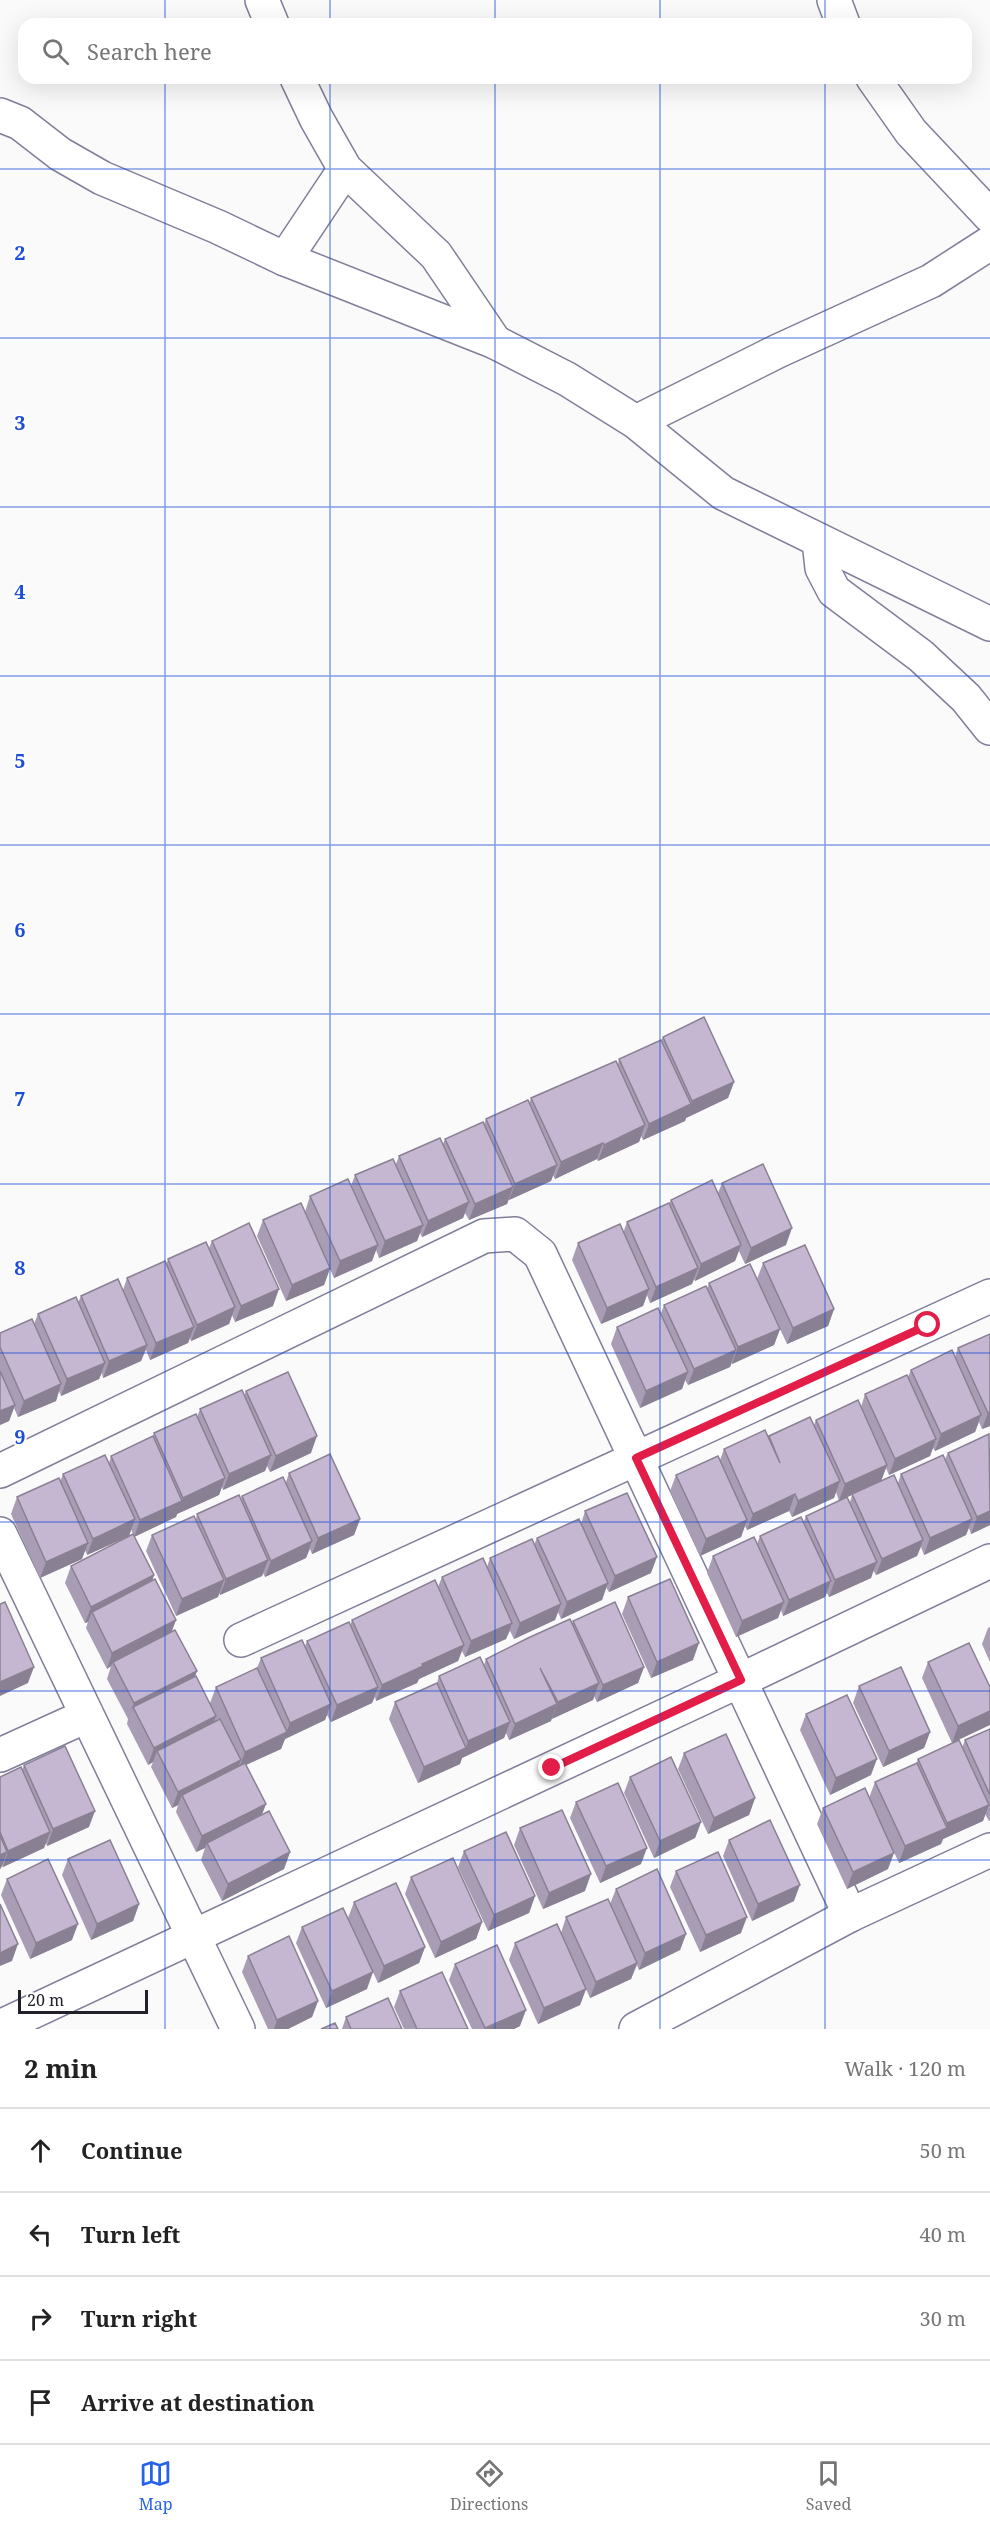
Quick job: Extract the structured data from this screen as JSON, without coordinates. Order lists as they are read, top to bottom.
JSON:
{
  "scale_bar": "20 m",
  "page": {
    "search": "Search here",
    "scale": "20 m",
    "heading": ["2 min", "Walk · 120 m"],
    "list": [
      ["Continue", "50 m"],
      ["Turn left", "40 m"],
      ["Turn right", "30 m"],
      "Arrive at destination"
    ],
    "nav": ["Map", "Directions", "Saved"]
  },
  "grid": {
    "rows": [
      "2",
      "3",
      "4",
      "5",
      "6",
      "7",
      "8",
      "9"
    ]
  }
}
